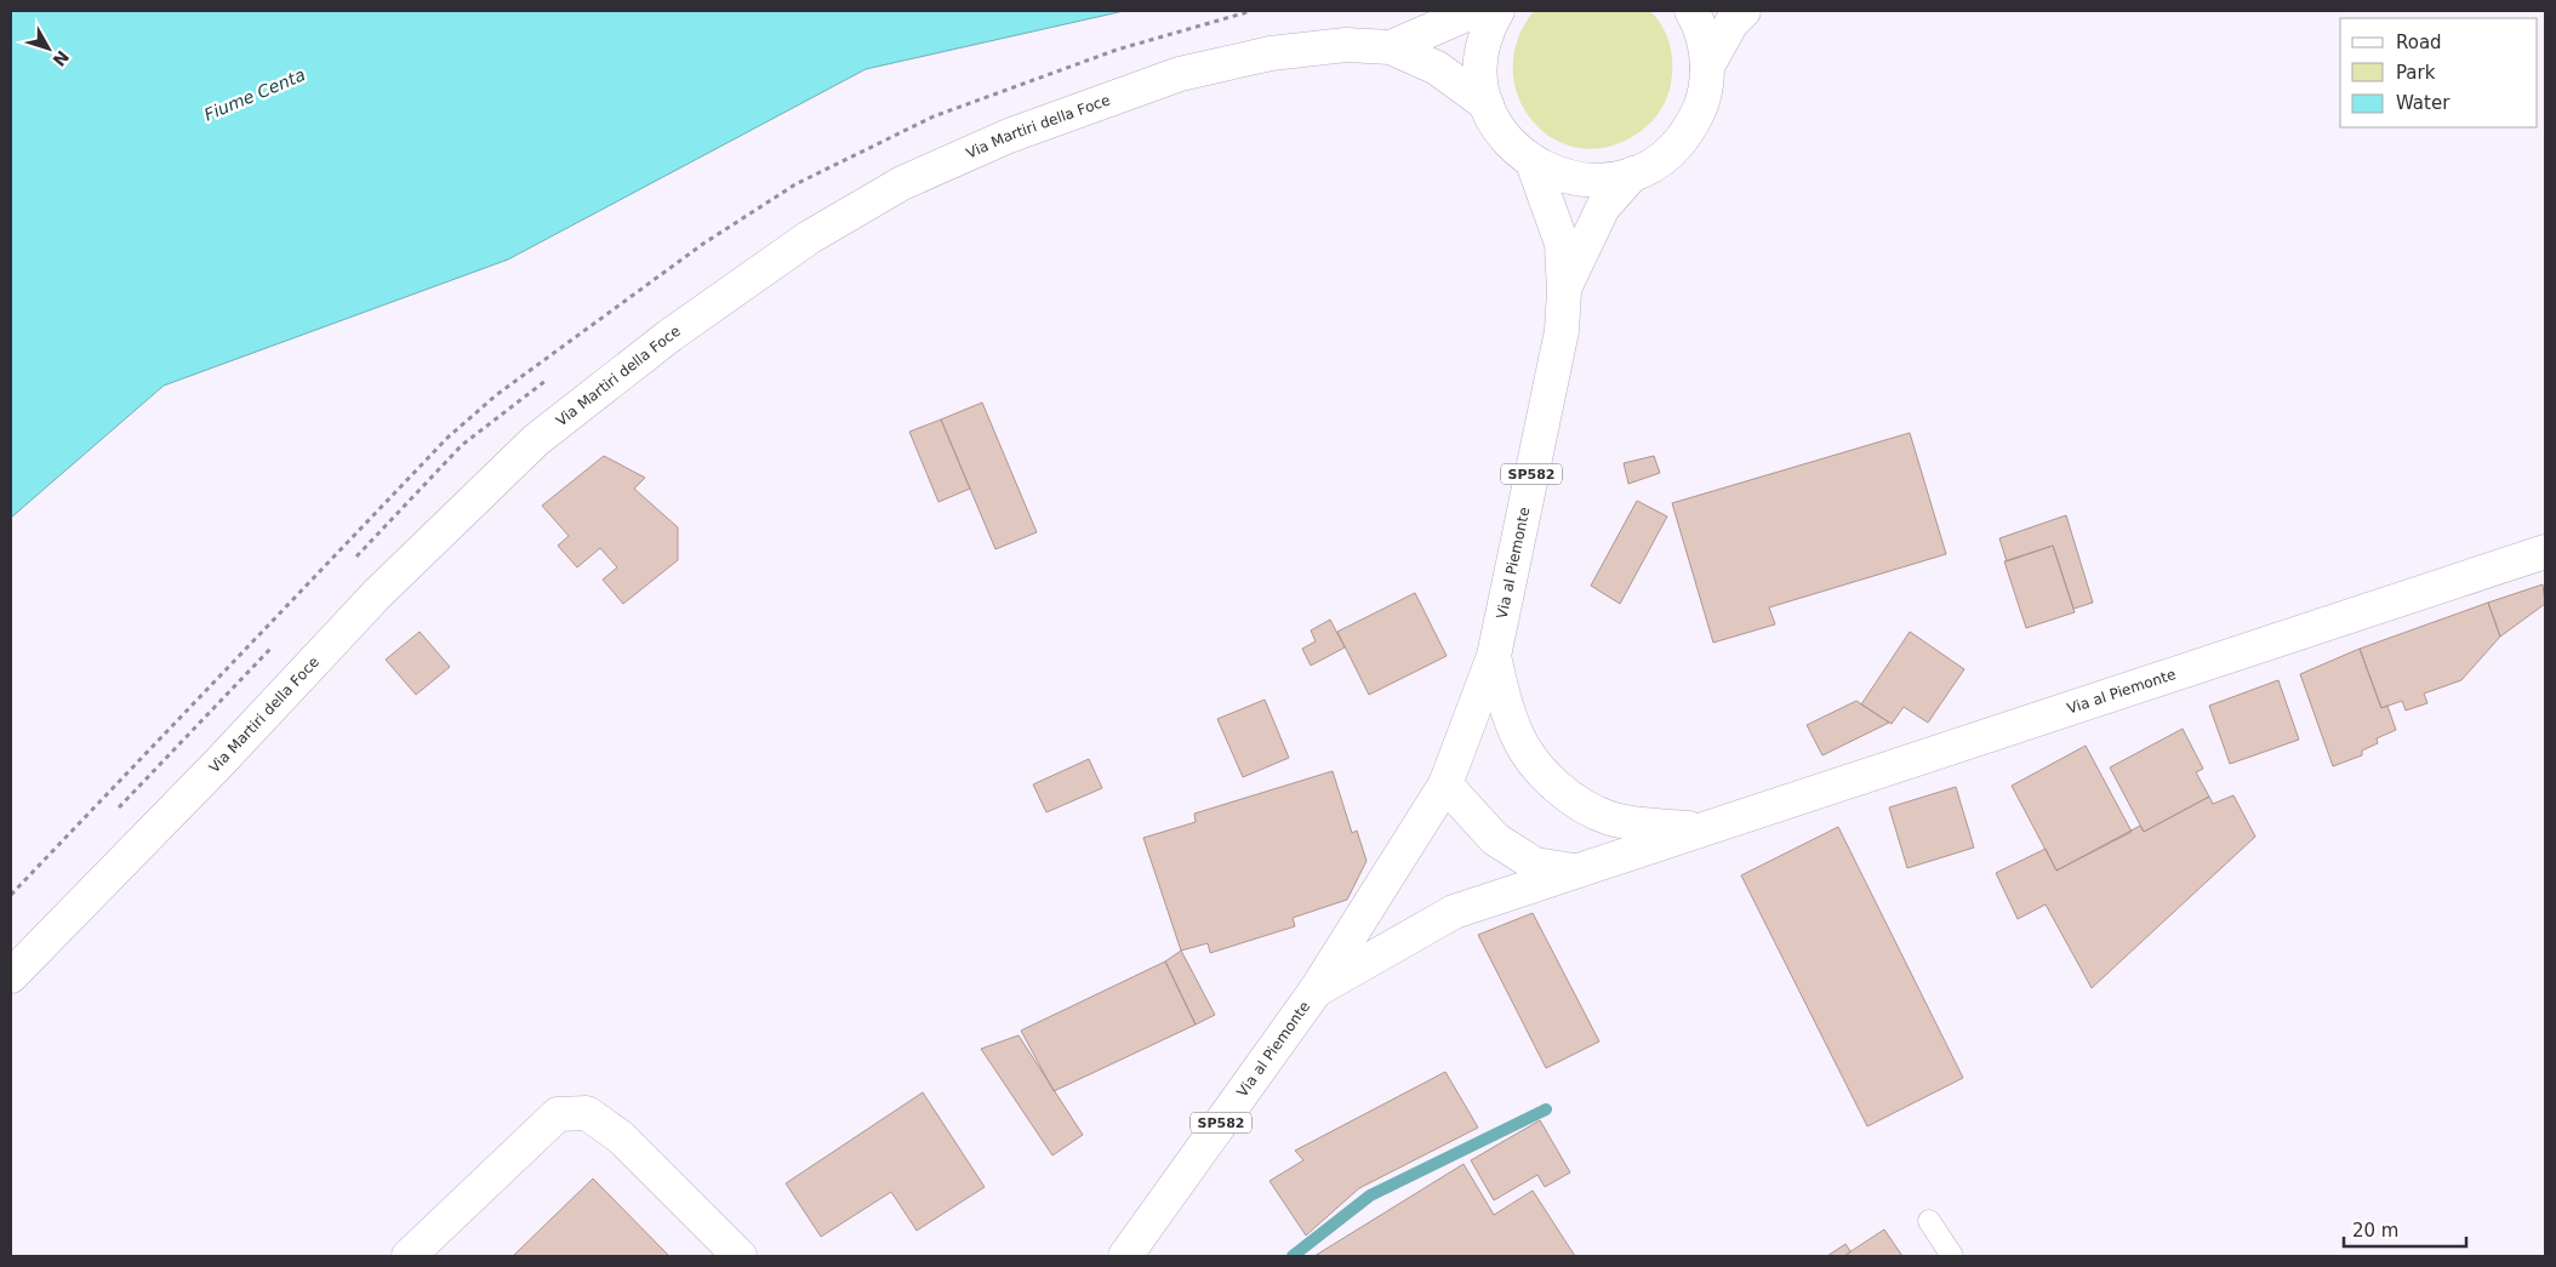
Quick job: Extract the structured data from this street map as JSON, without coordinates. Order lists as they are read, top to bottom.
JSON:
{
  "streets": {
    "main road": ["Via Martiri della Foce", "SP582", "Via al Piemonte"]
  },
  "water": ["Fiume Centa"],
  "legend": ["Road", "Park", "Water"],
  "scale_bar": "20 m",
  "north": "bottom right"
}
